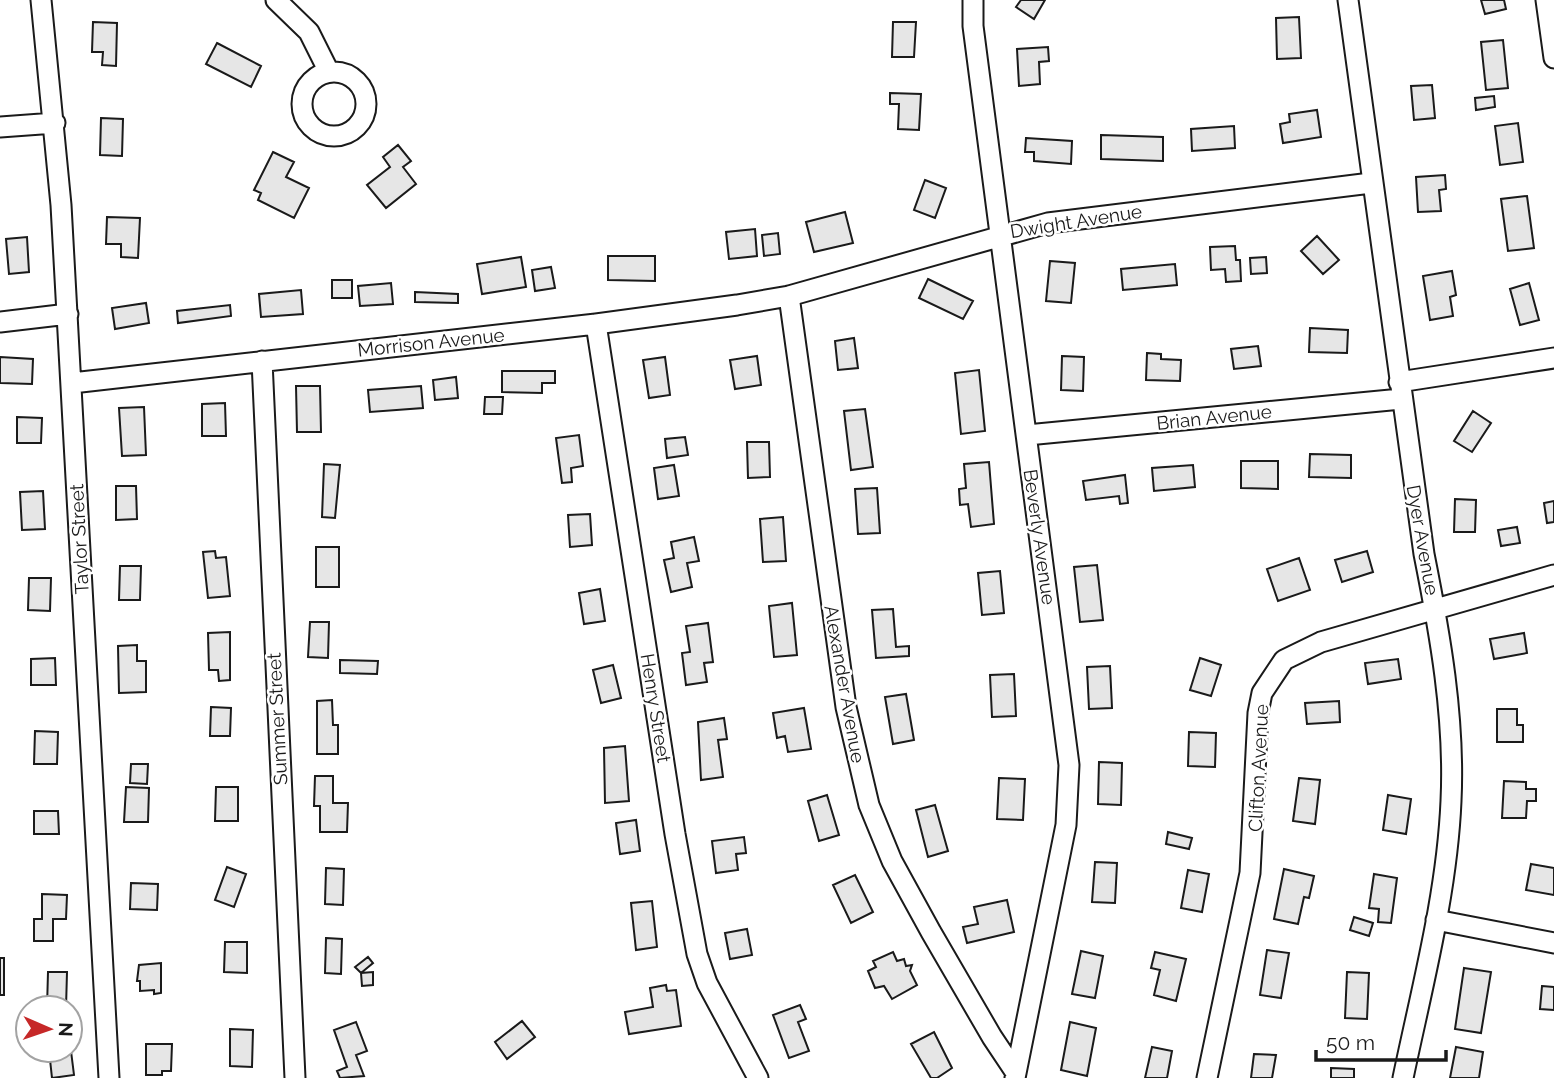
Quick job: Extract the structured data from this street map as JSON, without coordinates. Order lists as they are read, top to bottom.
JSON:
{
  "streets": {
    "street": [
      "Dwight Avenue",
      "Morrison Avenue",
      "Brian Avenue",
      "Beverly Avenue",
      "Taylor Street",
      "Dyer Avenue",
      "Alexander Avenue",
      "Henry Street",
      "Summer Street",
      "Clifton Avenue"
    ]
  },
  "crossings": [
    ["Dwight Avenue", "Morrison Avenue"],
    ["Dwight Avenue", "Beverly Avenue"],
    ["Dwight Avenue", "Dyer Avenue"],
    ["Dwight Avenue", "Alexander Avenue"],
    ["Morrison Avenue", "Taylor Street"],
    ["Morrison Avenue", "Alexander Avenue"],
    ["Morrison Avenue", "Henry Street"],
    ["Morrison Avenue", "Summer Street"],
    ["Brian Avenue", "Beverly Avenue"],
    ["Brian Avenue", "Dyer Avenue"],
    ["Beverly Avenue", "Alexander Avenue"],
    ["Dyer Avenue", "Clifton Avenue"]
  ],
  "scale_bar": "50 m",
  "north": "right"
}
